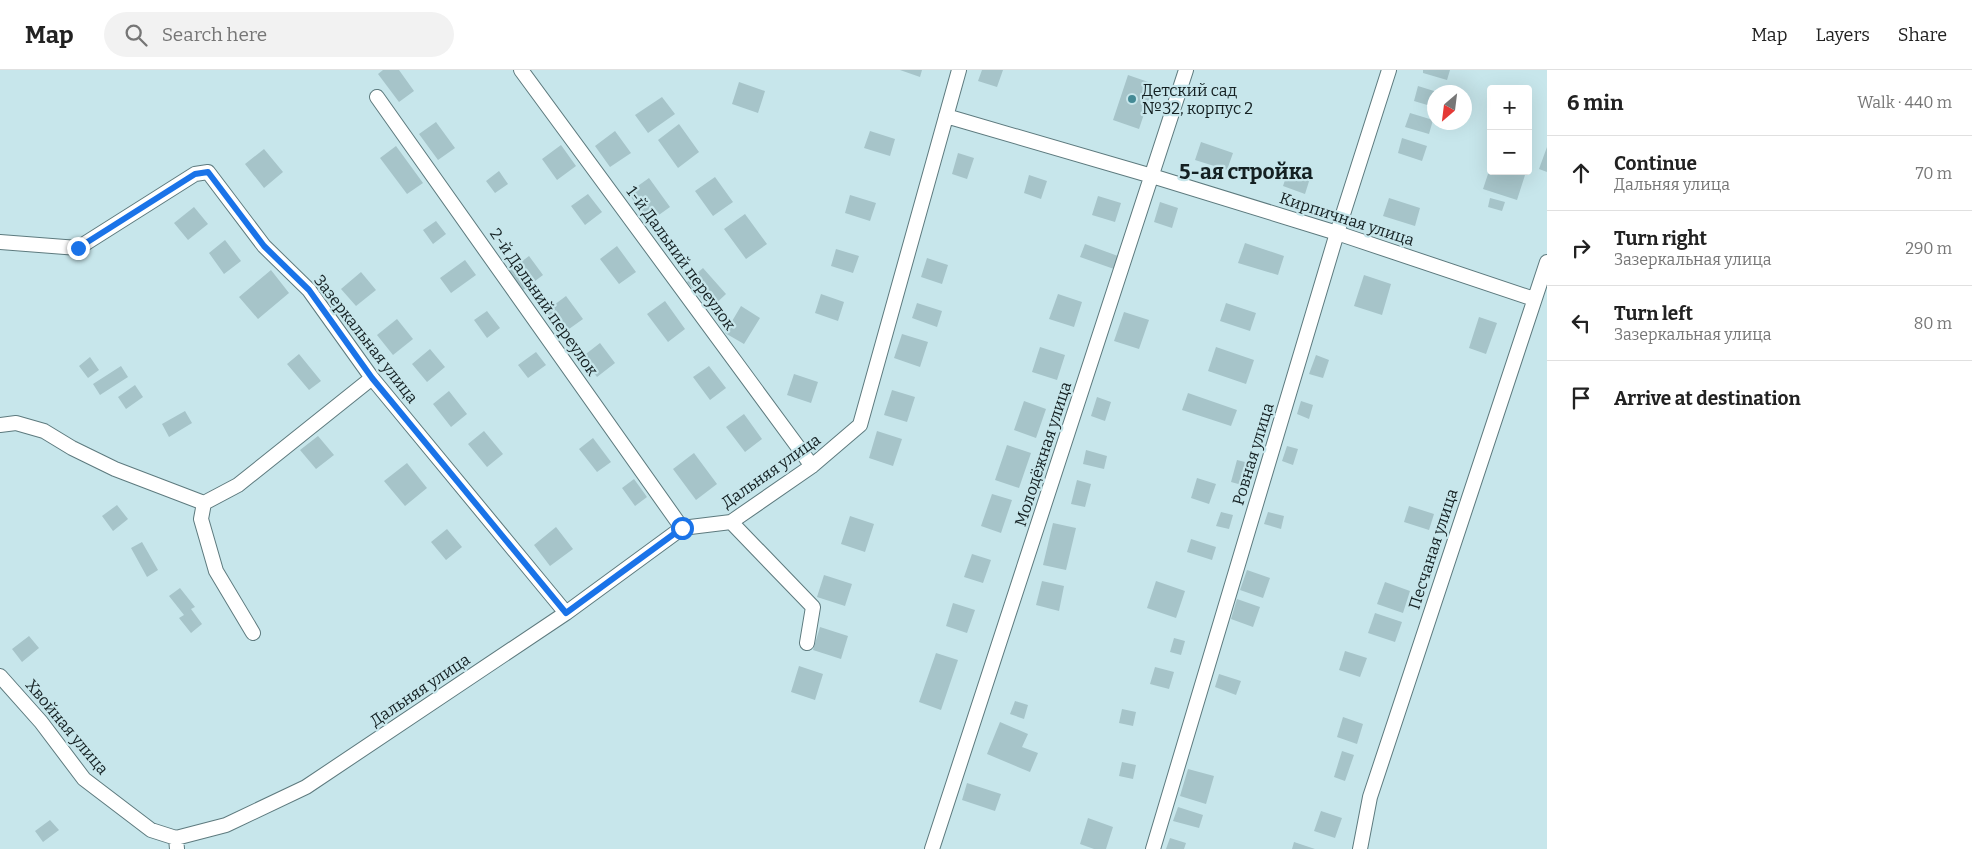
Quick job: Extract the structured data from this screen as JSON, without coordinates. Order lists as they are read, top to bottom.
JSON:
{
  "streets": {
    "street": [
      "Кирпичная улица",
      "1-й Дальний переулок",
      "2-й Дальний переулок",
      "Зазеркальная улица",
      "Молодёжная улица",
      "Ровная улица",
      "Дальняя улица",
      "Песчаная улица",
      "Хвойная улица"
    ]
  },
  "crossings": [
    ["Кирпичная улица", "Молодёжная улица"],
    ["Кирпичная улица", "Ровная улица"],
    ["Кирпичная улица", "Дальняя улица"],
    ["Кирпичная улица", "Песчаная улица"],
    ["1-й Дальний переулок", "Дальняя улица"],
    ["2-й Дальний переулок", "Дальняя улица"],
    ["Зазеркальная улица", "Дальняя улица"],
    ["Дальняя улица", "Хвойная улица"]
  ],
  "districts": ["5-ая стройка"],
  "places": ["Детский сад №32, корпус 2"],
  "north": "bottom left",
  "page": {
    "header": "Map",
    "search": "Search here",
    "nav": ["Map", "Layers", "Share"],
    "heading": ["6 min", "Walk · 440 m"],
    "map_buttons": ["+", "−"],
    "list": [
      ["Continue", "Дальняя улица", "70 m"],
      ["Turn right", "Зазеркальная улица", "290 m"],
      ["Turn left", "Зазеркальная улица", "80 m"],
      "Arrive at destination"
    ]
  }
}
